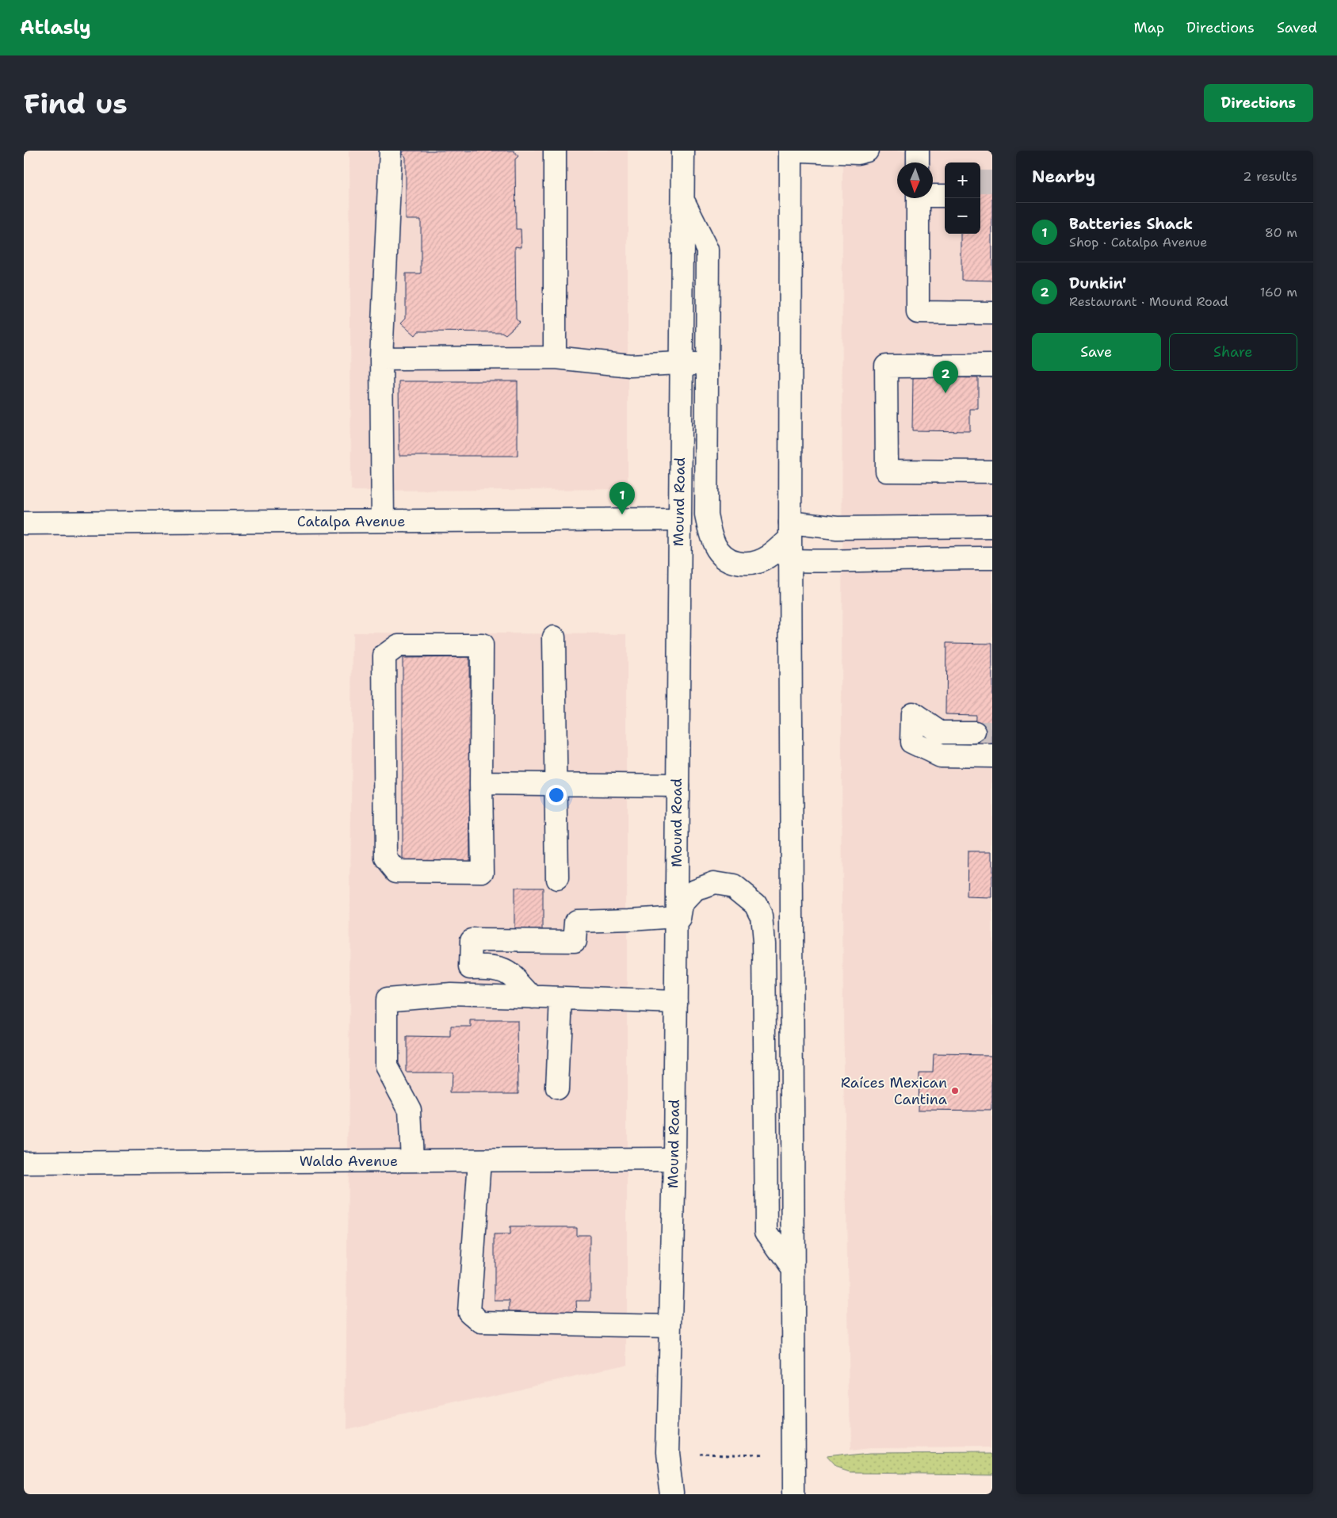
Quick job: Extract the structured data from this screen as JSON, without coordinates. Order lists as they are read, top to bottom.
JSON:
{
  "streets": {
    "main road": ["Mound Road", "Catalpa Avenue", "Waldo Avenue"]
  },
  "crossings": [
    ["Mound Road", "Catalpa Avenue"],
    ["Mound Road", "Waldo Avenue"]
  ],
  "places": ["Raíces Mexican Cantina"],
  "north": "bottom",
  "page": {
    "header": "Atlasly",
    "nav": ["Map", "Directions", "Saved"],
    "buttons": [
      "Directions",
      ["Save", "Share"]
    ],
    "title": "Find us",
    "heading": ["Nearby", "2 results"],
    "map_buttons": ["+", "−"],
    "list": [
      {
        "mark": "1",
        "name": "Batteries Shack",
        "note": "Shop · Catalpa Avenue",
        "value": "80 m"
      },
      {
        "mark": "2",
        "name": "Dunkin'",
        "note": "Restaurant · Mound Road",
        "value": "160 m"
      }
    ],
    "pins": ["2", "1"]
  }
}
